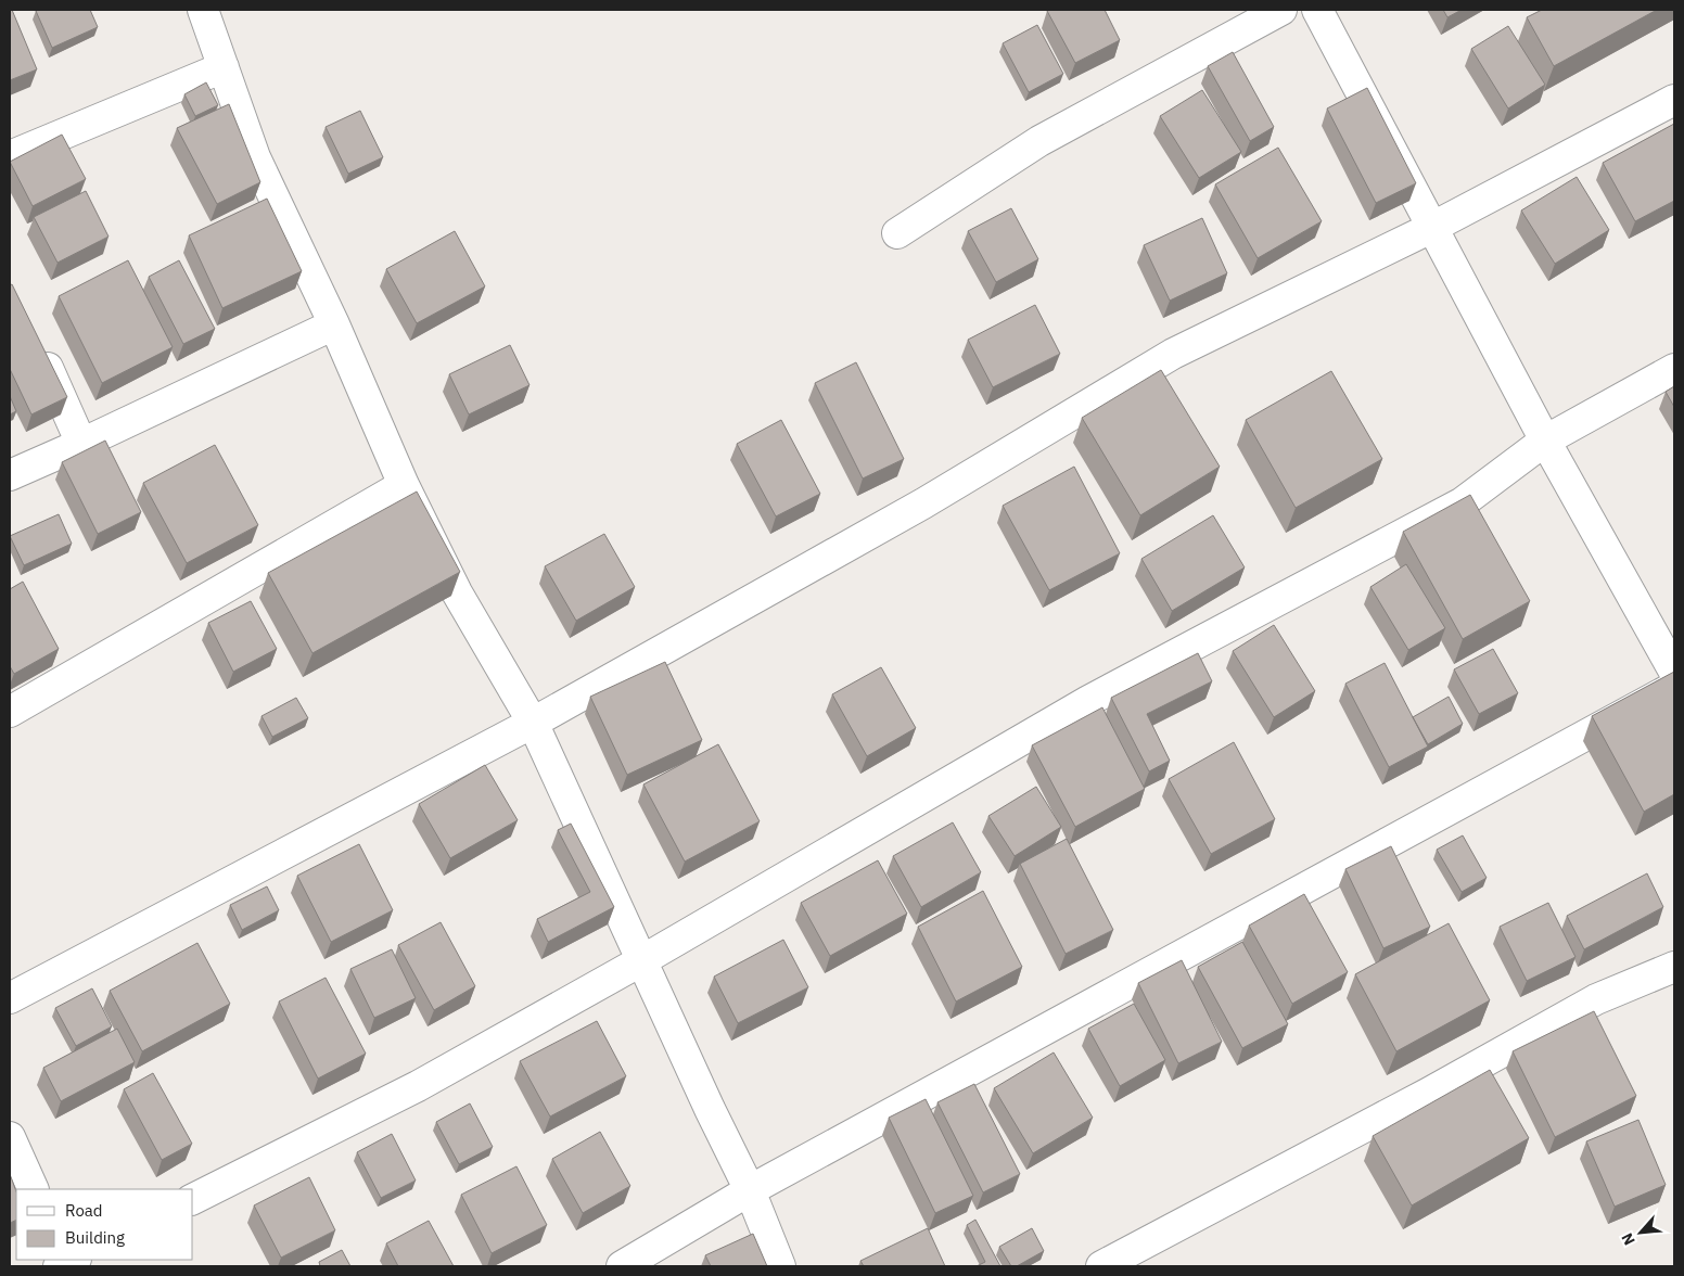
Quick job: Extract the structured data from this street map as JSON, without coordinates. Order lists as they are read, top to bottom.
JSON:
{
  "legend": ["Road", "Building"],
  "north": "bottom left"
}
